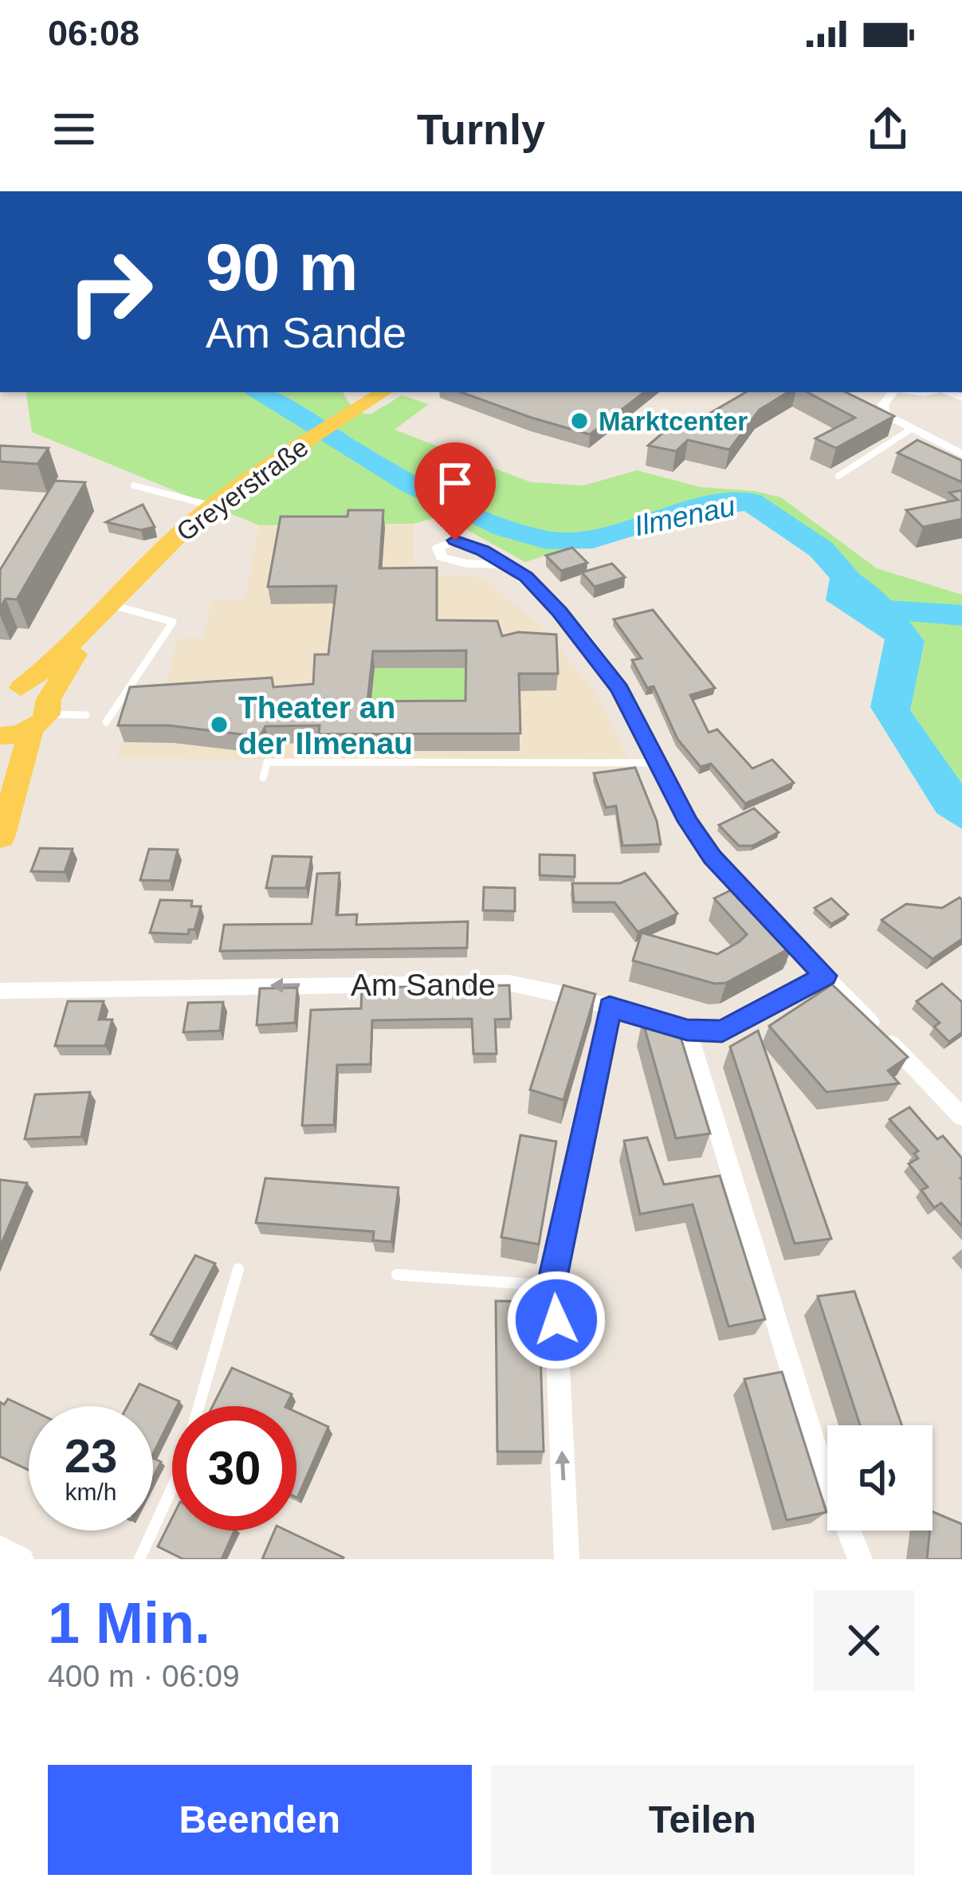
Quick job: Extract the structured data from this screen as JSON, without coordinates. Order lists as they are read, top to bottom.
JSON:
{
  "streets": {
    "main road": ["Greyerstraße"],
    "street": ["Am Sande"]
  },
  "one_way": ["Am Sande"],
  "water": ["Ilmenau"],
  "places": ["Marktcenter", "Theater an der Ilmenau"],
  "page": {
    "status": "06:08",
    "header": "Turnly",
    "turn": ["90 m", "Am Sande"],
    "speed": "23 km/h",
    "limit": "30",
    "heading": ["1 Min.", "400 m · 06:09"],
    "buttons": ["Beenden", "Teilen"]
  }
}
